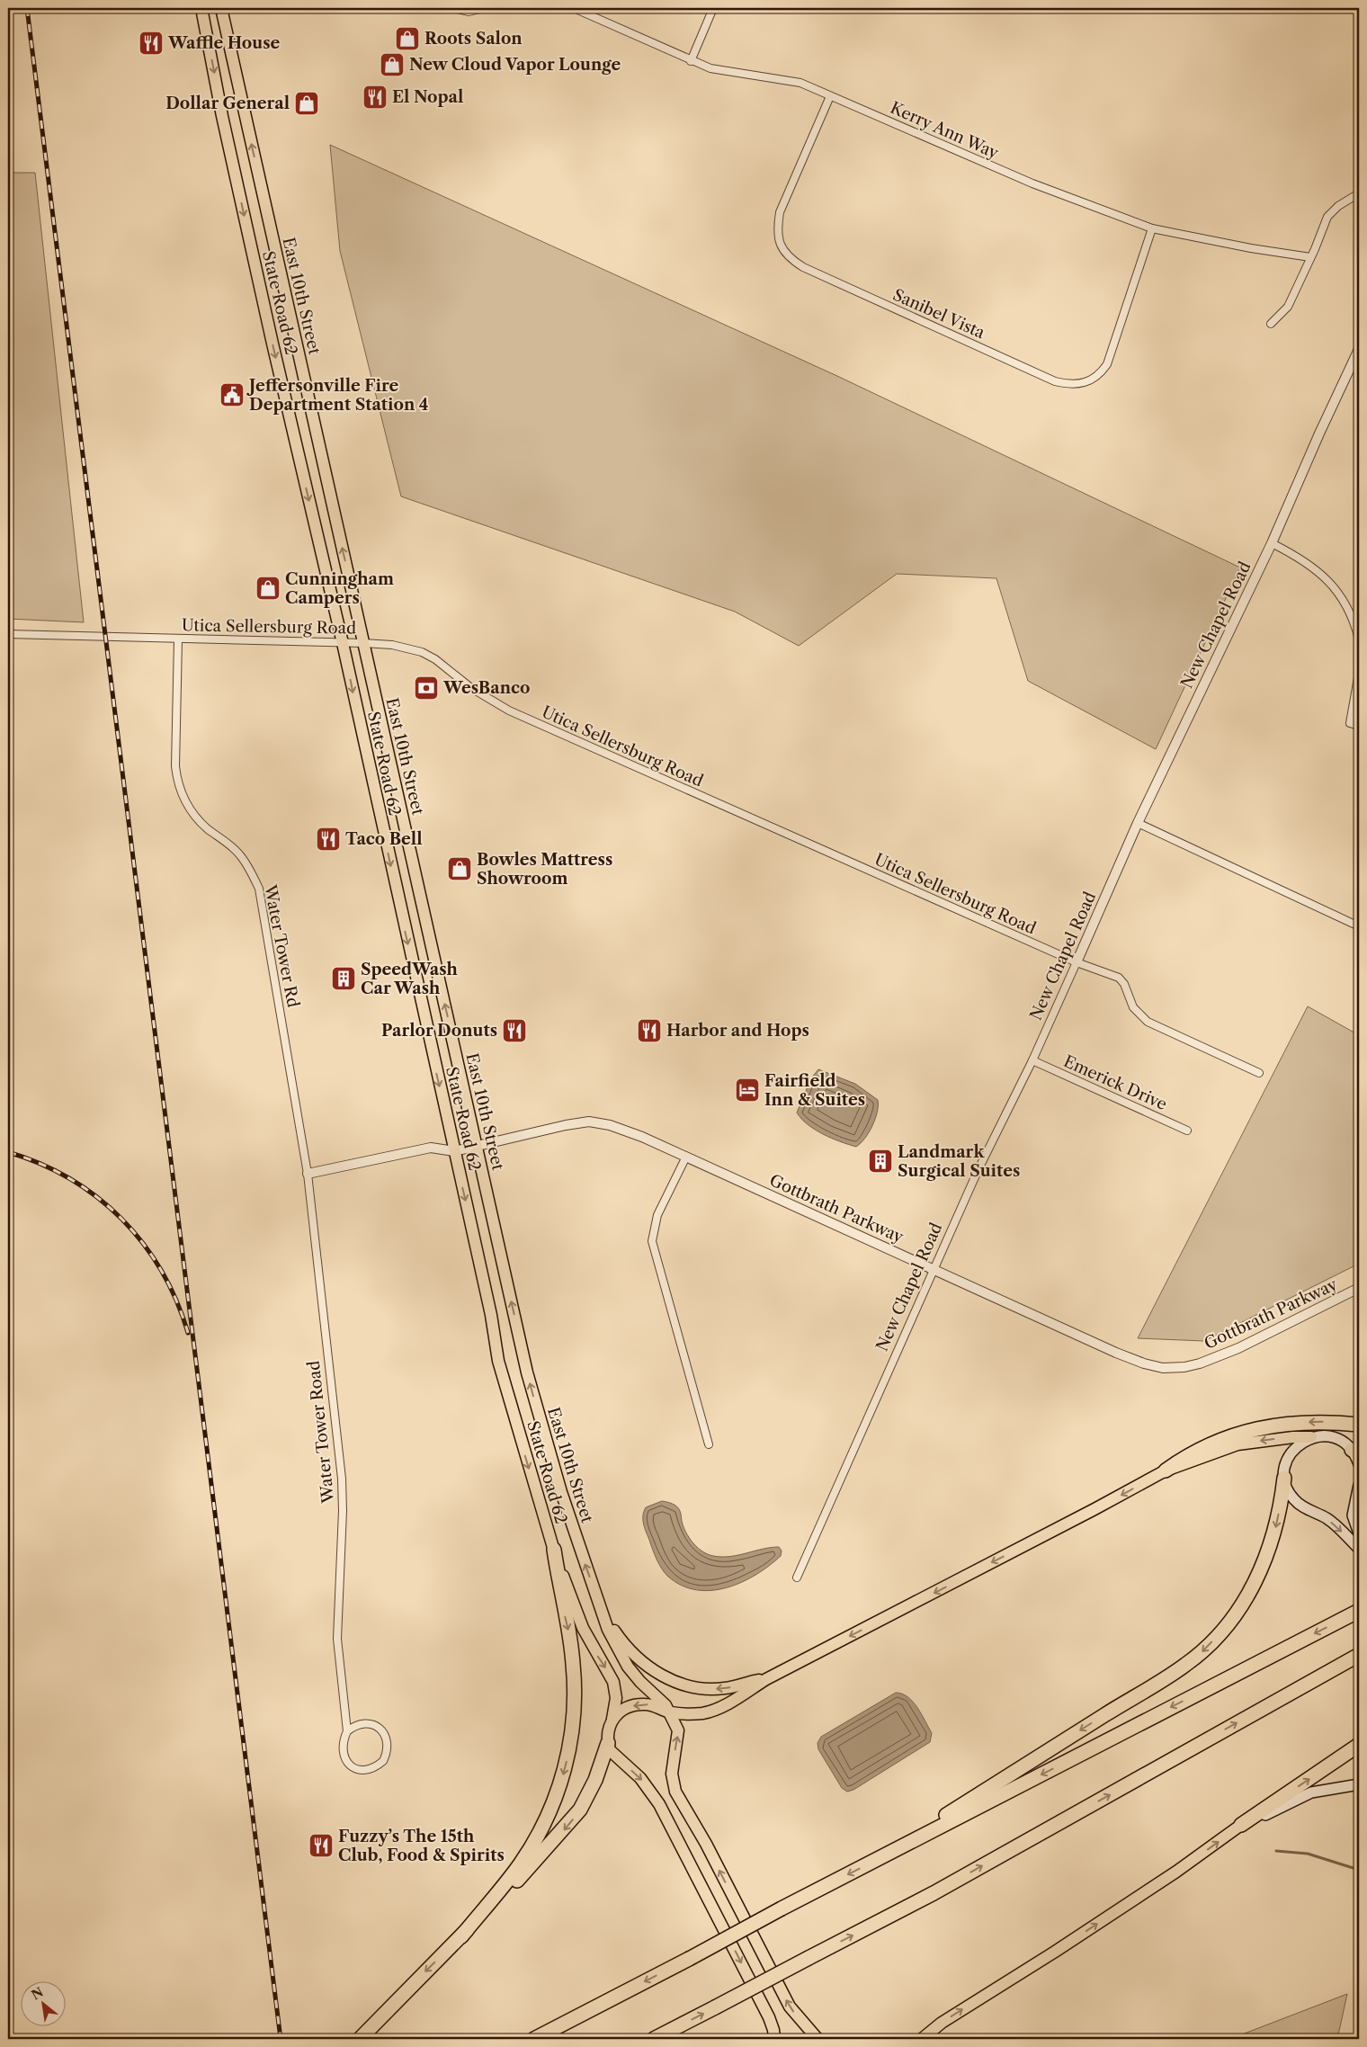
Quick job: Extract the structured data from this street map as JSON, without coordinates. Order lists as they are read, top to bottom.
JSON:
{
  "streets": {
    "main road": ["East 10th Street", "State Road 62"],
    "street": [
      "Kerry Ann Way",
      "Sanibel Vista",
      "New Chapel Road",
      "Utica Sellersburg Road",
      "Water Tower Rd",
      "Emerick Drive",
      "Gottbrath Parkway",
      "Water Tower Road"
    ]
  },
  "crossings": [
    ["Kerry Ann Way", "Sanibel Vista"],
    ["East 10th Street", "Utica Sellersburg Road"],
    ["East 10th Street", "Gottbrath Parkway"],
    ["State Road 62", "Utica Sellersburg Road"],
    ["State Road 62", "Gottbrath Parkway"],
    ["New Chapel Road", "Utica Sellersburg Road"],
    ["New Chapel Road", "Emerick Drive"],
    ["New Chapel Road", "Gottbrath Parkway"],
    ["Utica Sellersburg Road", "Water Tower Rd"],
    ["Water Tower Rd", "Water Tower Road"],
    ["Gottbrath Parkway", "Water Tower Road"]
  ],
  "one_way": ["East 10th Street", "State Road 62"],
  "places": {
    "shop": [
      "Roots Salon",
      "New Cloud Vapor Lounge",
      "Dollar General",
      "Cunningham Campers",
      "Bowles Mattress Showroom"
    ],
    "restaurant": [
      "Waffle House",
      "El Nopal",
      "Taco Bell",
      "Parlor Donuts",
      "Harbor and Hops",
      "Fuzzy’s The 15th Club, Food & Spirits"
    ],
    "public building": ["Jeffersonville Fire Department Station 4"],
    "bank": ["WesBanco"],
    "building": ["SpeedWash Car Wash", "Landmark Surgical Suites"],
    "hotel": ["Fairfield Inn & Suites"]
  },
  "north": "top left"
}
